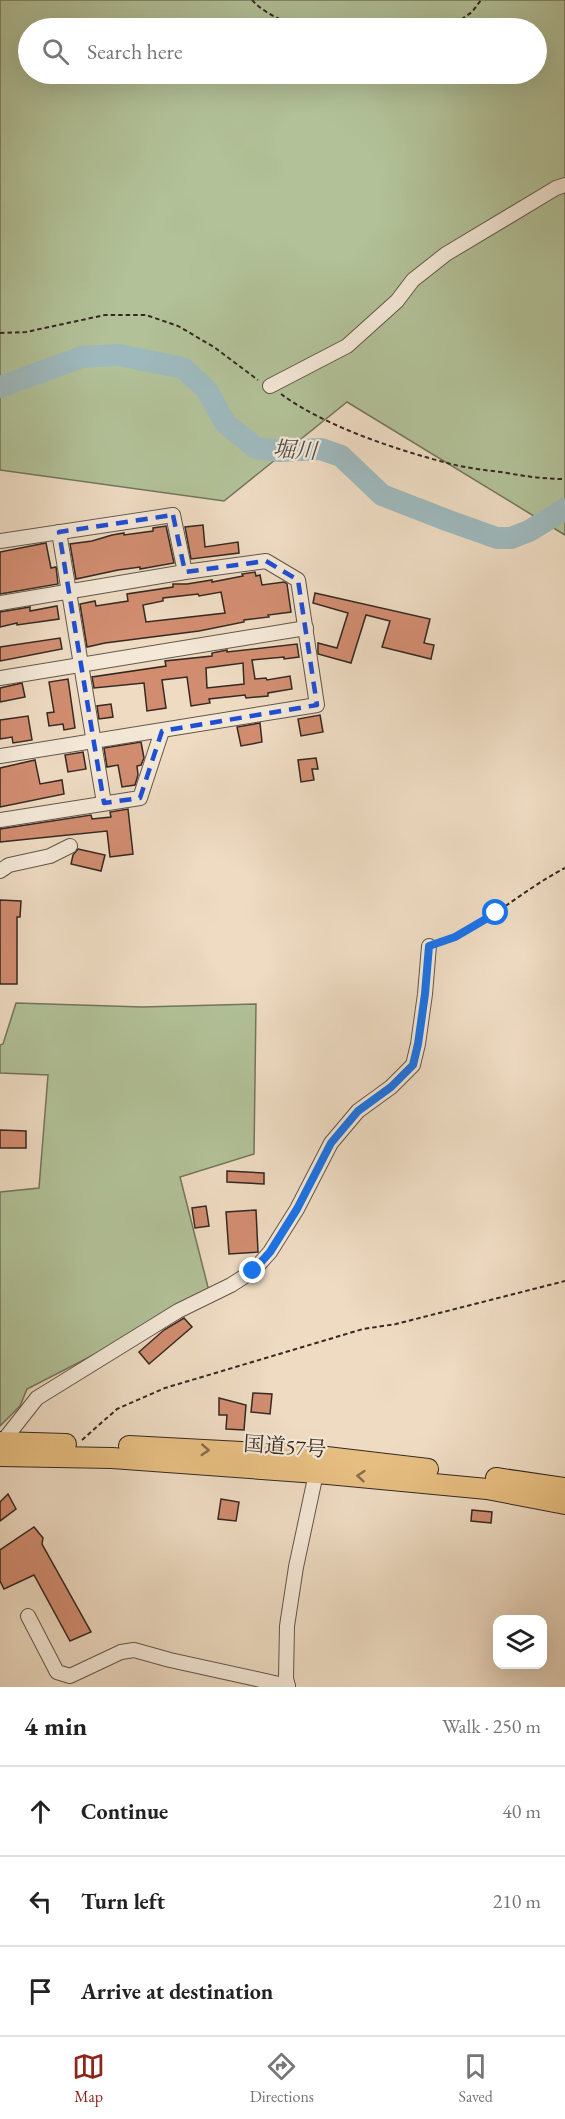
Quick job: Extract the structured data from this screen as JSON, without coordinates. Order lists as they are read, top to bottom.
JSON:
{
  "streets": {
    "highway": ["国道57号"]
  },
  "water": ["堀川"],
  "page": {
    "search": "Search here",
    "heading": ["4 min", "Walk · 250 m"],
    "list": [
      ["Continue", "40 m"],
      ["Turn left", "210 m"],
      "Arrive at destination"
    ],
    "nav": ["Map", "Directions", "Saved"]
  }
}
